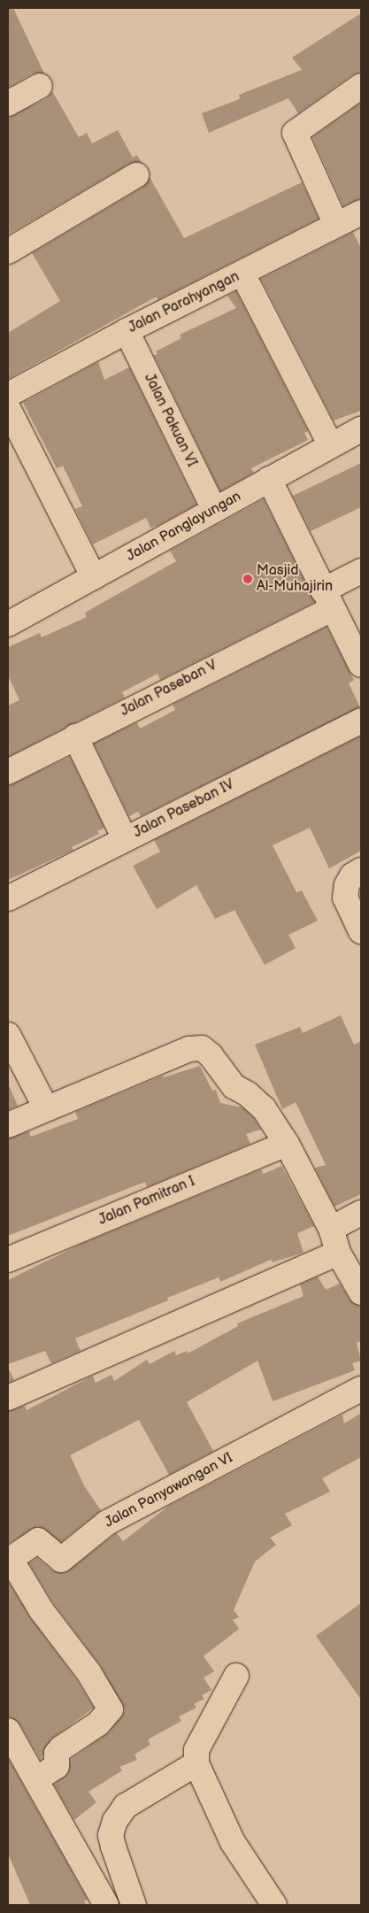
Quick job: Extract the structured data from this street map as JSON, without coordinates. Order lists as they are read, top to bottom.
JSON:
{
  "streets": {
    "street": [
      "Jalan Parahyangan",
      "Jalan Pakuan VI",
      "Jalan Panglayungan",
      "Jalan Paseban V",
      "Jalan Paseban IV",
      "Jalan Pamitran I",
      "Jalan Panyawangan VI"
    ]
  },
  "crossings": [
    ["Jalan Parahyangan", "Jalan Pakuan VI"],
    ["Jalan Pakuan VI", "Jalan Panglayungan"]
  ],
  "places": ["Masjid Al-Muhajirin"]
}
